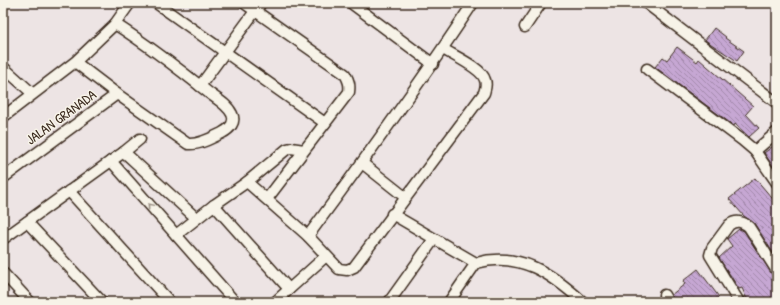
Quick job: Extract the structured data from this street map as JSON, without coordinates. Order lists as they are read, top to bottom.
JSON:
{
  "streets": {
    "street": ["JALAN GRANADA"]
  }
}
